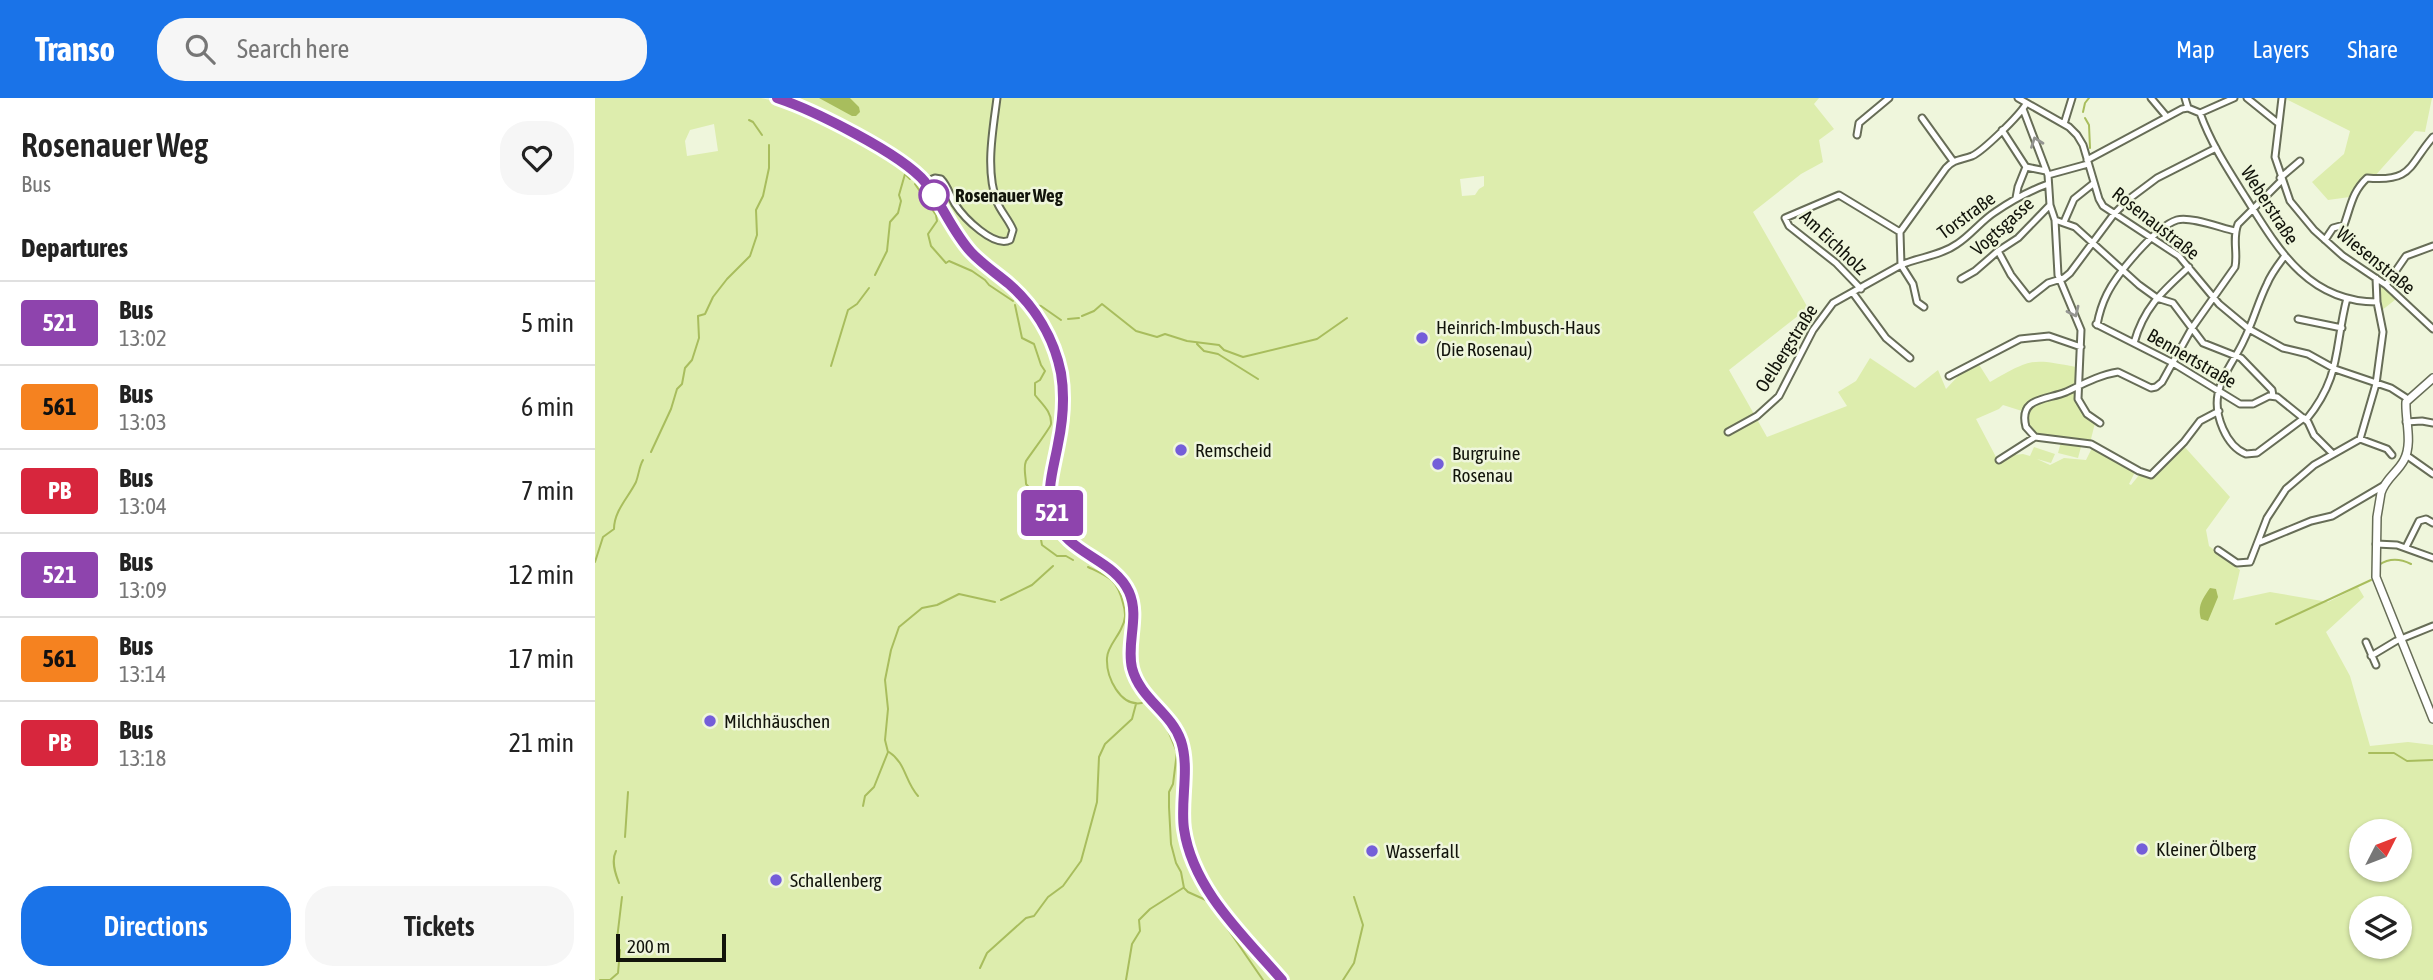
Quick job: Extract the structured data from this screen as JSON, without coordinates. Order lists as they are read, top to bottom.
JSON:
{
  "streets": {
    "street": [
      "Weberstraße",
      "Torstraße",
      "Rosenaustraße",
      "Vogtsgasse",
      "Am Eichholz",
      "Wiesenstraße",
      "Oelbergstraße",
      "Bennertstraße"
    ]
  },
  "crossings": [
    ["Torstraße", "Vogtsgasse"],
    ["Torstraße", "Oelbergstraße"],
    ["Rosenaustraße", "Vogtsgasse"],
    ["Am Eichholz", "Oelbergstraße"]
  ],
  "places": [
    "Rosenauer Weg",
    "Heinrich-Imbusch-Haus (Die Rosenau)",
    "Remscheid",
    "Burgruine Rosenau",
    "Milchhäuschen",
    "Kleiner Ölberg",
    "Wasserfall",
    "Schallenberg"
  ],
  "lines": ["bus line 521"],
  "scale_bar": "200 m",
  "north": "top right",
  "page": {
    "header": "Transo",
    "search": "Search here",
    "nav": ["Map", "Layers", "Share"],
    "heading": [
      ["Rosenauer Weg", "Bus"],
      "Departures"
    ],
    "on_map": "521",
    "list": [
      {
        "mark": "521",
        "name": "Bus",
        "note": "13:02",
        "value": "5 min"
      },
      {
        "mark": "561",
        "name": "Bus",
        "note": "13:03",
        "value": "6 min"
      },
      {
        "mark": "PB",
        "name": "Bus",
        "note": "13:04",
        "value": "7 min"
      },
      {
        "mark": "521",
        "name": "Bus",
        "note": "13:09",
        "value": "12 min"
      },
      {
        "mark": "561",
        "name": "Bus",
        "note": "13:14",
        "value": "17 min"
      },
      {
        "mark": "PB",
        "name": "Bus",
        "note": "13:18",
        "value": "21 min"
      }
    ],
    "buttons": ["Directions", "Tickets"],
    "scale": "200 m"
  }
}
